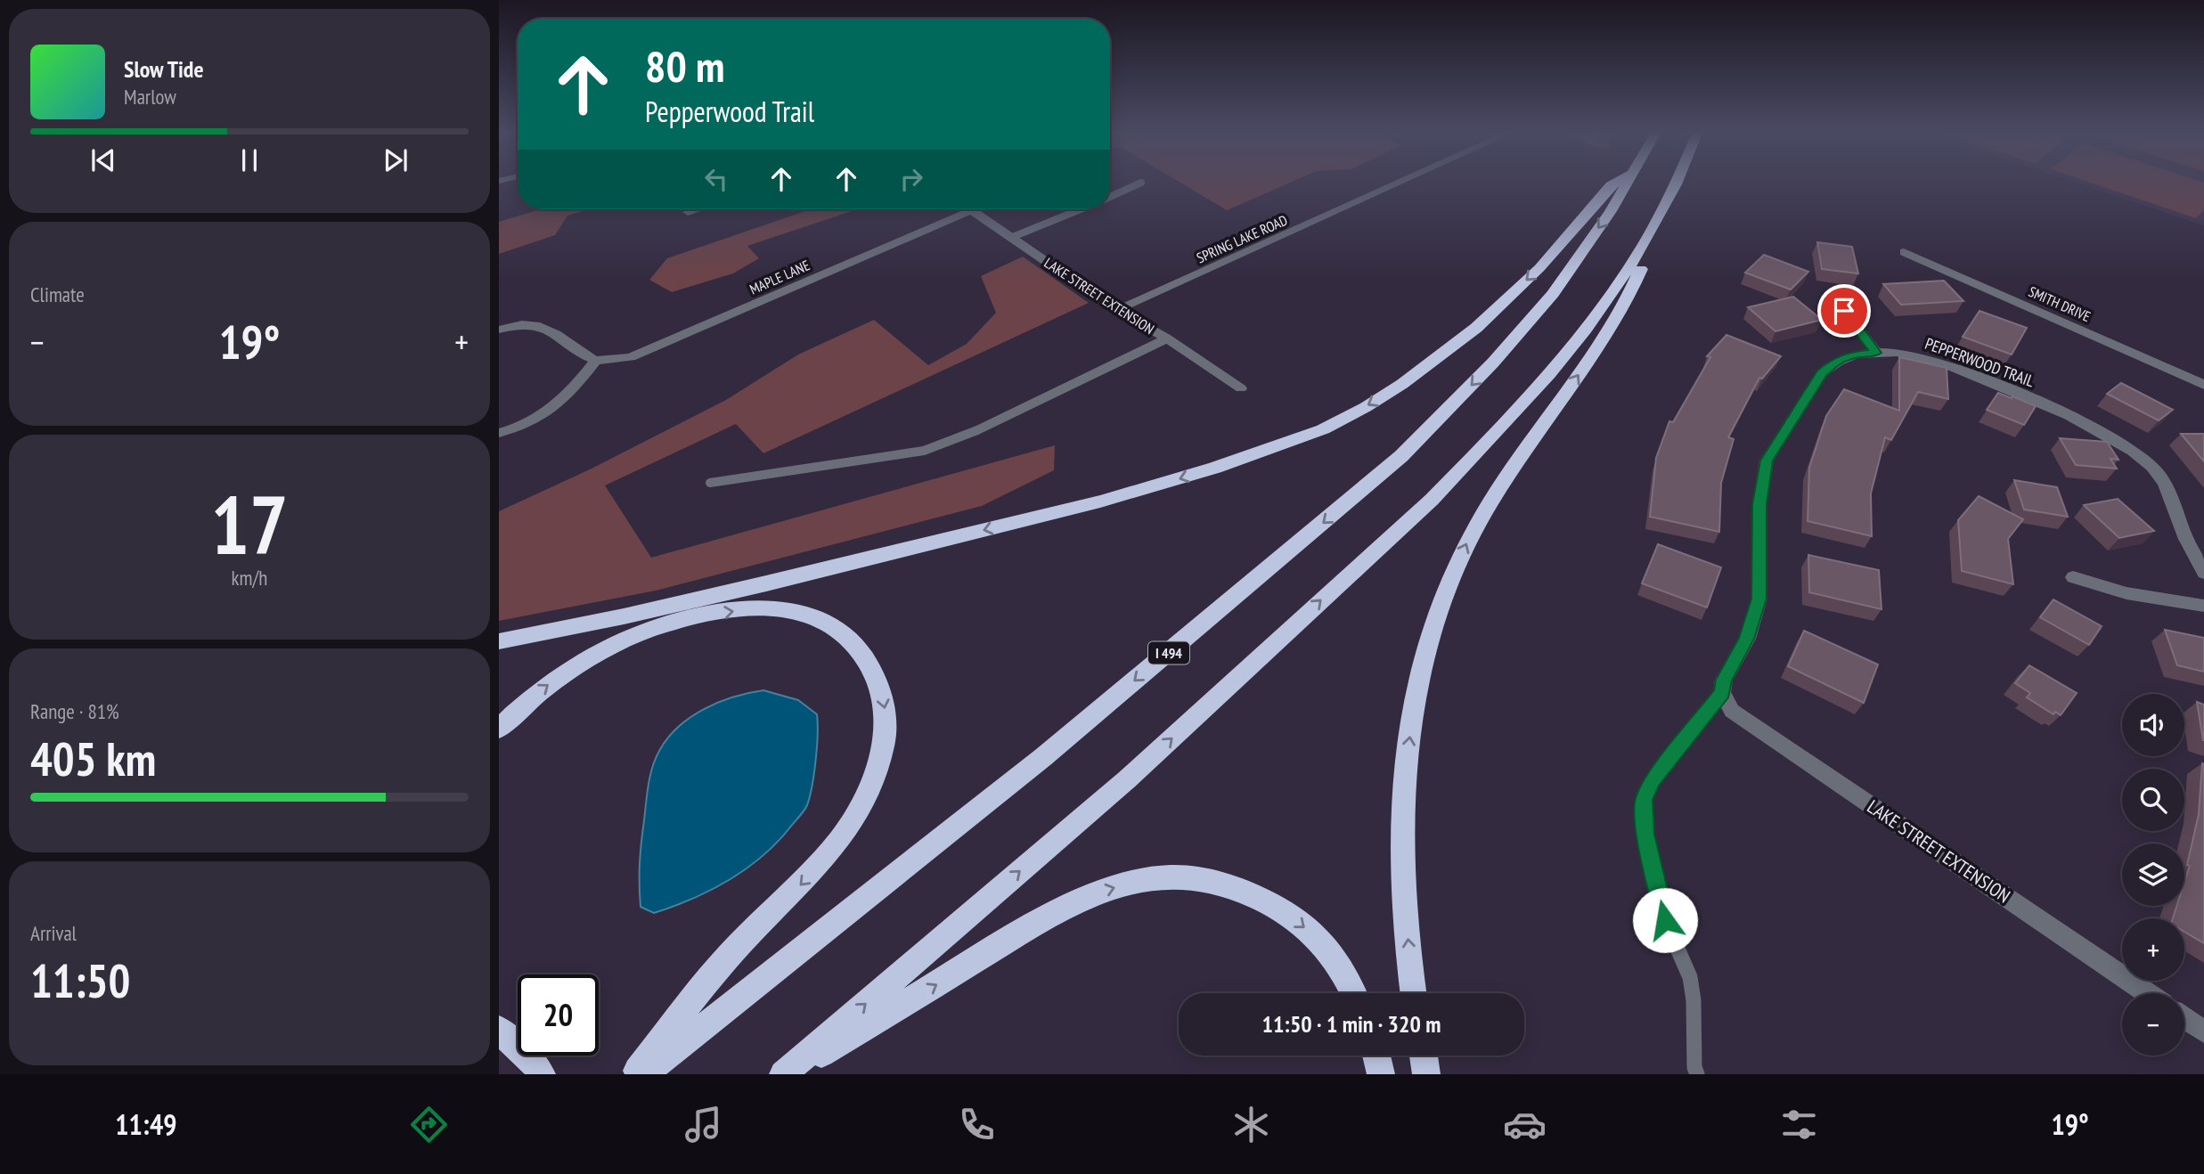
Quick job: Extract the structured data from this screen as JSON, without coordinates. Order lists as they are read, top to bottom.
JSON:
{
  "streets": {
    "highway": ["I 494"],
    "street": [
      "SPRING LAKE ROAD",
      "MAPLE LANE",
      "LAKE STREET EXTENSION",
      "SMITH DRIVE",
      "PEPPERWOOD TRAIL"
    ]
  },
  "crossings": [
    ["SPRING LAKE ROAD", "LAKE STREET EXTENSION"],
    ["MAPLE LANE", "LAKE STREET EXTENSION"],
    ["LAKE STREET EXTENSION", "PEPPERWOOD TRAIL"]
  ],
  "page": {
    "turn": ["80 m", "Pepperwood Trail"],
    "song": ["Slow Tide", "Marlow"],
    "tile": [
      "Climate",
      ["17", "km/h"],
      ["Range · 81%", "405 km"],
      ["Arrival", "11:50"]
    ],
    "heat": ["−", "19°", "+"],
    "map_buttons": ["+", "−"],
    "limit": "20",
    "trip": "11:50 · 1 min · 320 m",
    "tabs": ["11:49", "19°"]
  }
}
